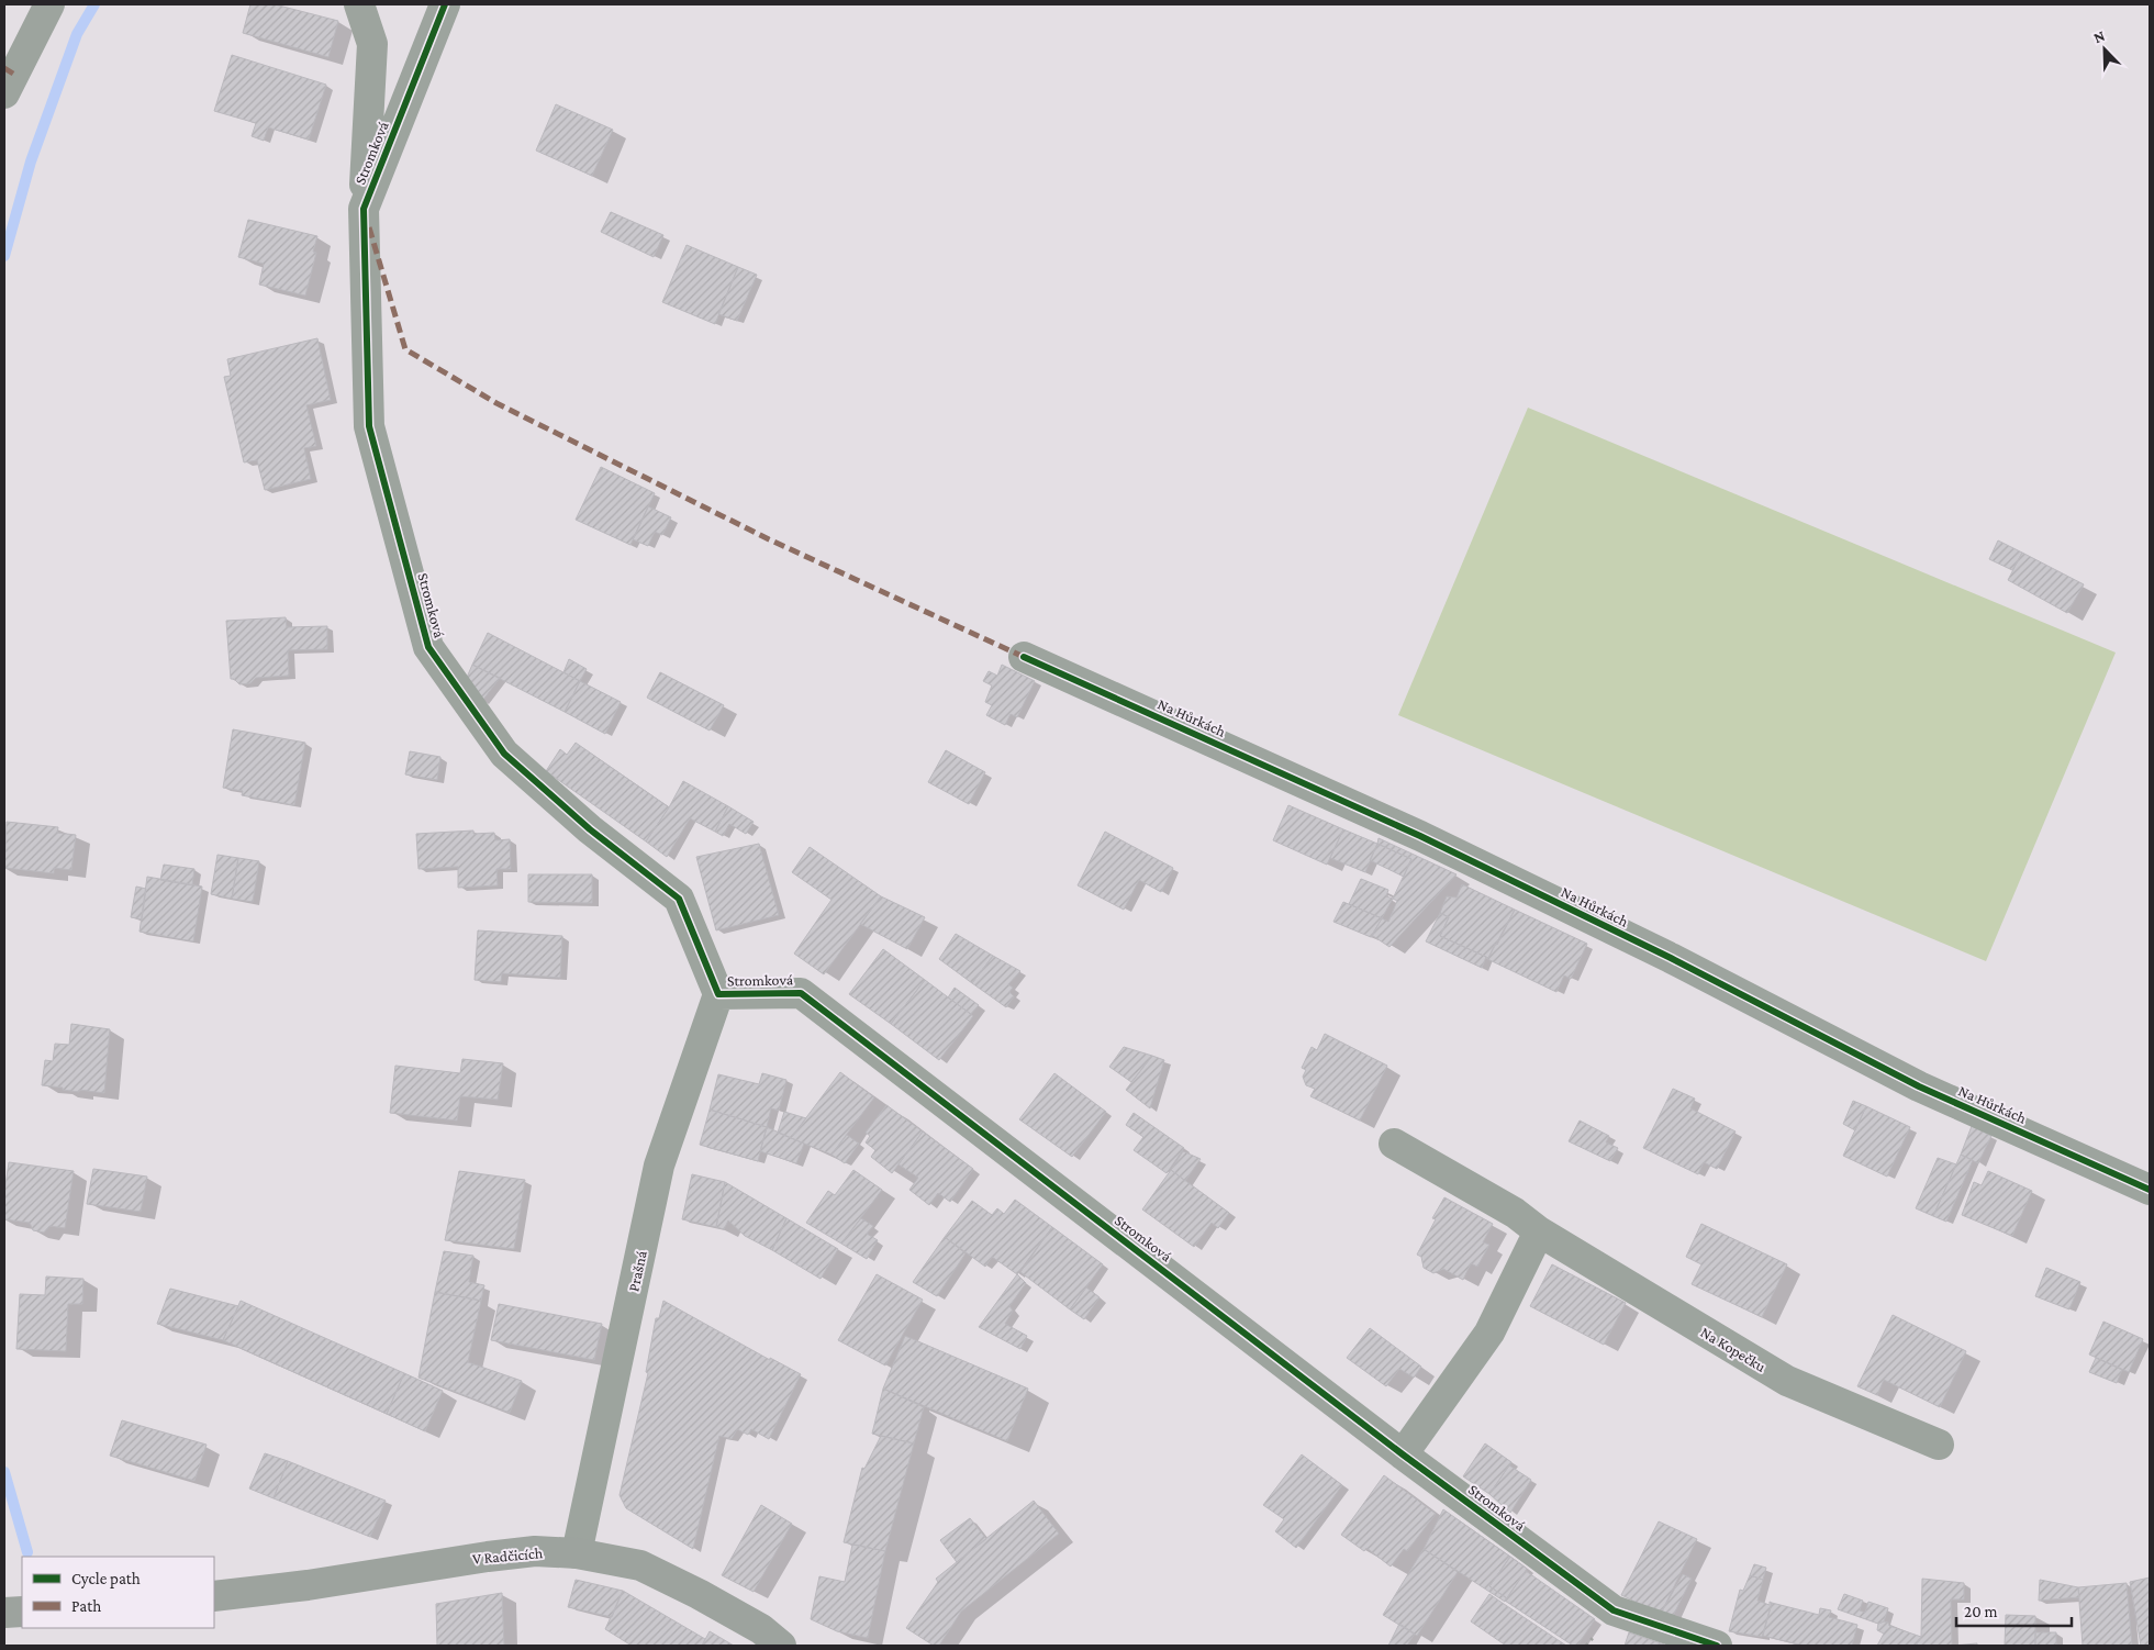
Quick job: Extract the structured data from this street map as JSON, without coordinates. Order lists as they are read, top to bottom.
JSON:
{
  "streets": {
    "street": [
      "Stromková",
      "Na Hůrkách",
      "Prašná",
      "Na Kopečku",
      "V Radčicích"
    ]
  },
  "crossings": [
    ["Stromková", "Prašná"],
    ["Prašná", "V Radčicích"]
  ],
  "legend": ["Cycle path", "Path"],
  "scale_bar": "20 m",
  "north": "top left"
}
